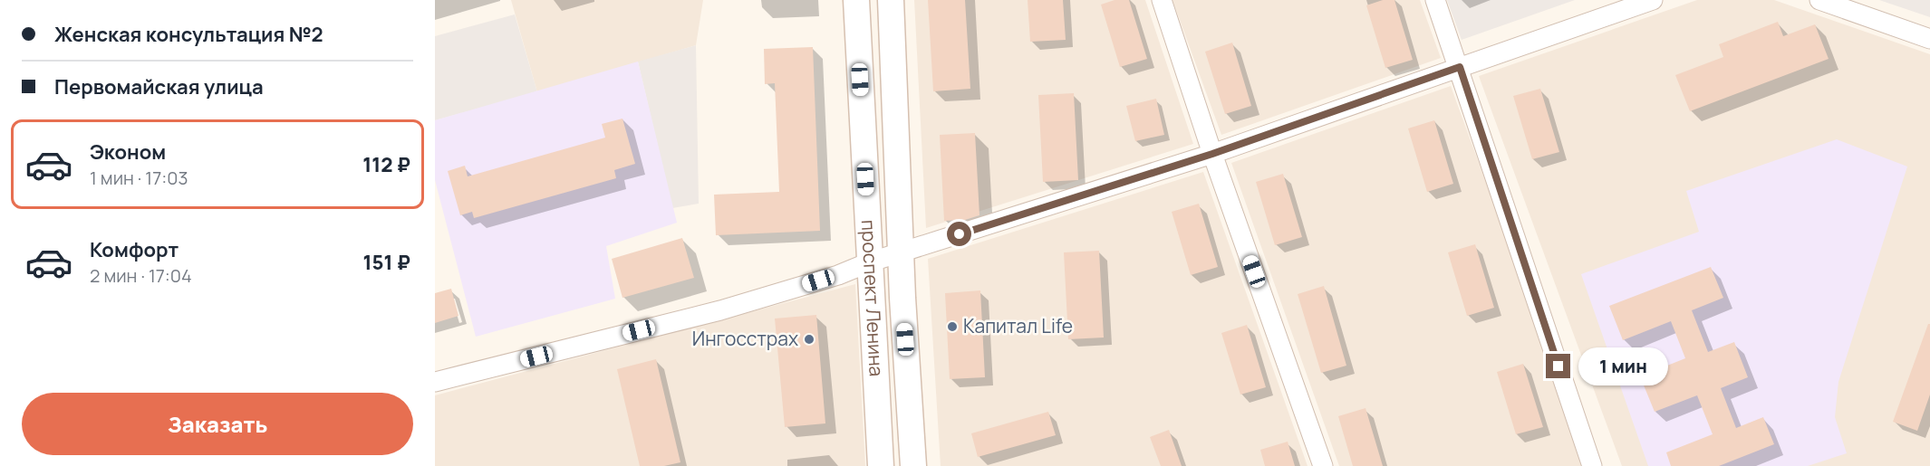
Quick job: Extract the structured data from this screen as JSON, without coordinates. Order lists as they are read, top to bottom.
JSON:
{
  "streets": {
    "main road": ["проспект Ленина"]
  },
  "places": ["Капитал Life", "Ингосстрах"],
  "page": {
    "banner": ["Женская консультация №2", "Первомайская улица"],
    "list": [
      {
        "name": "Эконом",
        "note": "1 мин · 17:03",
        "value": "112 ₽"
      },
      {
        "name": "Комфорт",
        "note": "2 мин · 17:04",
        "value": "151 ₽"
      }
    ],
    "bubble": "1 мин",
    "buttons": "Заказать"
  }
}
